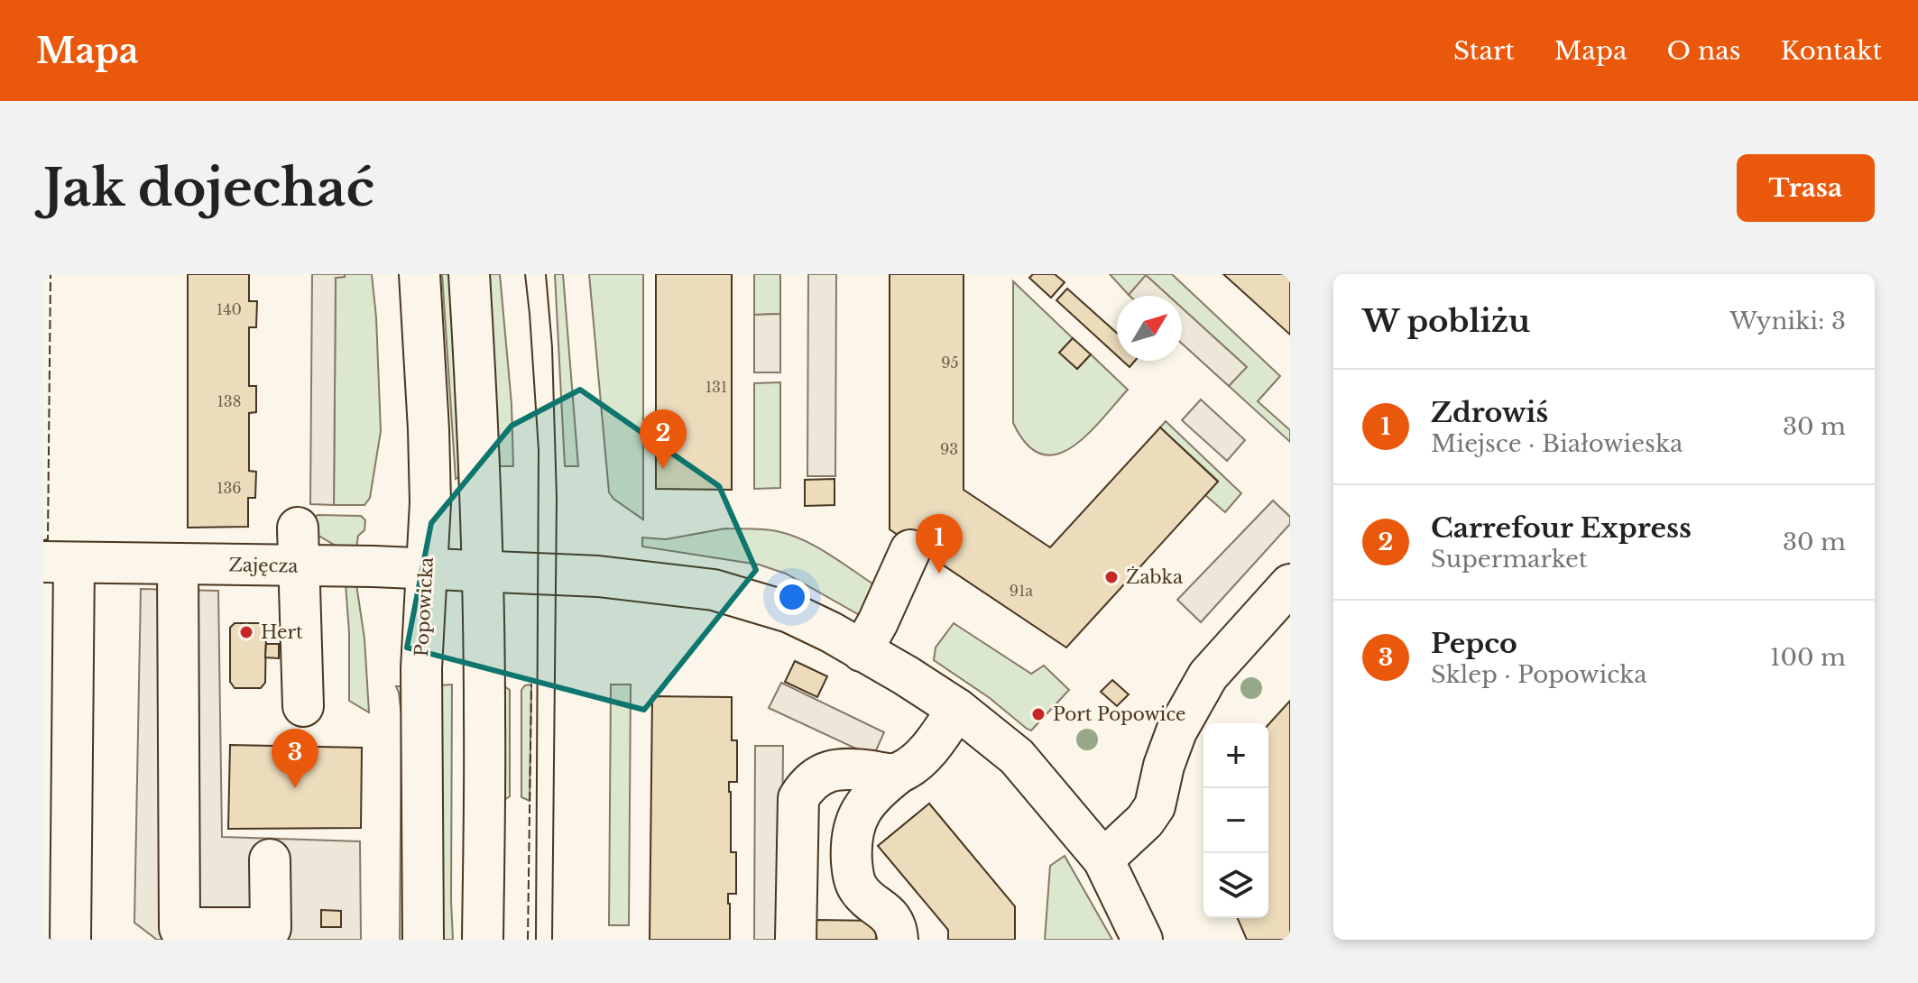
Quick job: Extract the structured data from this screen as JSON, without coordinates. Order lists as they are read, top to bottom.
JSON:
{
  "streets": {
    "street": ["Zajęcza", "Popowicka"]
  },
  "crossings": [
    ["Zajęcza", "Popowicka"]
  ],
  "places": ["Żabka", "Hert", "Port Popowice"],
  "house_numbers": [
    "140",
    "95",
    "131",
    "138",
    "93",
    "136",
    "91a"
  ],
  "north": "top right",
  "page": {
    "header": "Mapa",
    "nav": [
      "Start",
      "Mapa",
      "O nas",
      "Kontakt"
    ],
    "buttons": "Trasa",
    "title": "Jak dojechać",
    "heading": ["W pobliżu", "Wyniki: 3"],
    "list": [
      {
        "mark": "1",
        "name": "Zdrowiś",
        "note": "Miejsce · Białowieska",
        "value": "30 m"
      },
      {
        "mark": "2",
        "name": "Carrefour Express",
        "note": "Supermarket",
        "value": "30 m"
      },
      {
        "mark": "3",
        "name": "Pepco",
        "note": "Sklep · Popowicka",
        "value": "100 m"
      }
    ],
    "pins": ["2", "1", "3"],
    "map_buttons": ["+", "−"]
  }
}
